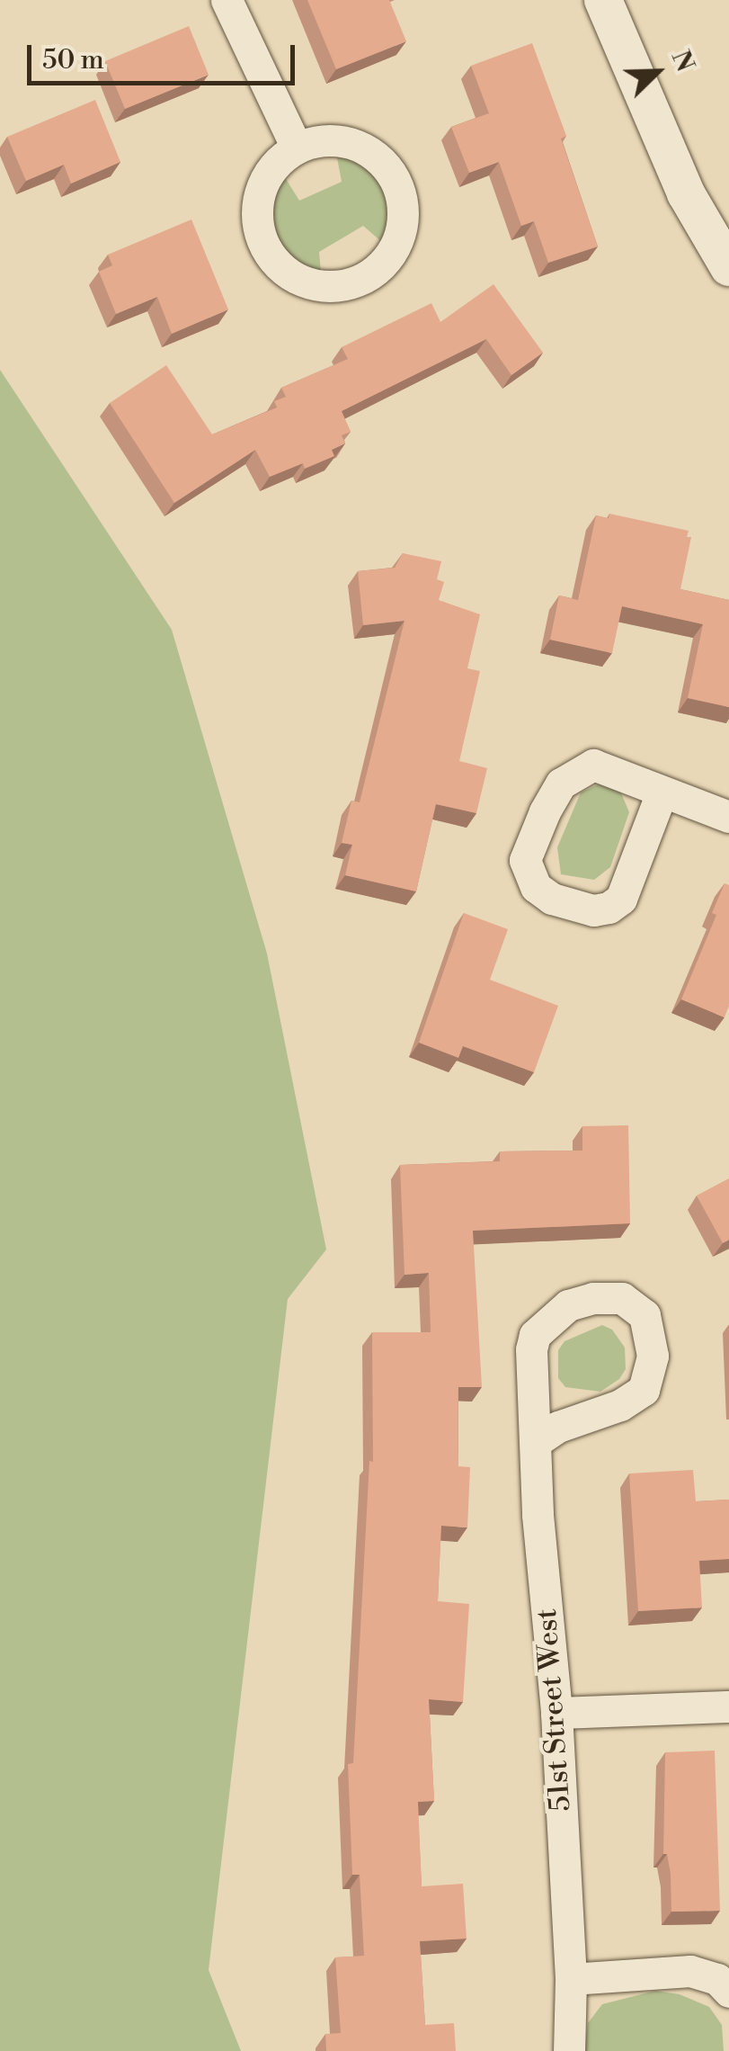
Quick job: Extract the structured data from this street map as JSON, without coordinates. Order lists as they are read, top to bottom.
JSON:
{
  "streets": {
    "street": ["51st Street West"]
  },
  "scale_bar": "50 m",
  "north": "top right"
}
